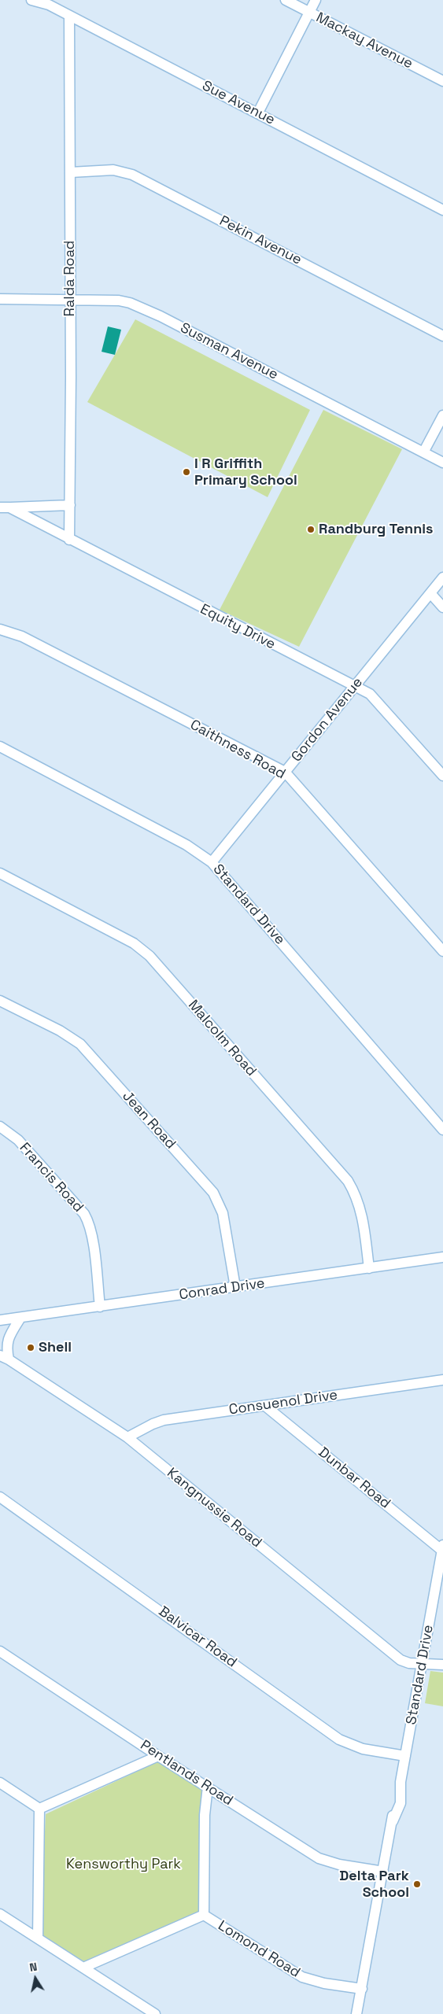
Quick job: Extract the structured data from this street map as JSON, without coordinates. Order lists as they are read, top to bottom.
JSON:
{
  "streets": {
    "street": [
      "Mackay Avenue",
      "Sue Avenue",
      "Pekin Avenue",
      "Ralda Road",
      "Susman Avenue",
      "Equity Drive",
      "Gordon Avenue",
      "Caithness Road",
      "Standard Drive",
      "Malcolm Road",
      "Jean Road",
      "Francis Road",
      "Conrad Drive",
      "Consuenol Drive",
      "Dunbar Road",
      "Kangnussie Road",
      "Balvicar Road",
      "Pentlands Road",
      "Lomond Road"
    ]
  },
  "crossings": [
    ["Sue Avenue", "Ralda Road"],
    ["Pekin Avenue", "Ralda Road"],
    ["Ralda Road", "Susman Avenue"],
    ["Ralda Road", "Equity Drive"],
    ["Equity Drive", "Gordon Avenue"],
    ["Gordon Avenue", "Caithness Road"],
    ["Gordon Avenue", "Standard Drive"],
    ["Standard Drive", "Dunbar Road"],
    ["Standard Drive", "Kangnussie Road"],
    ["Standard Drive", "Balvicar Road"],
    ["Standard Drive", "Pentlands Road"],
    ["Standard Drive", "Lomond Road"],
    ["Malcolm Road", "Conrad Drive"],
    ["Jean Road", "Conrad Drive"],
    ["Francis Road", "Conrad Drive"],
    ["Consuenol Drive", "Dunbar Road"],
    ["Consuenol Drive", "Kangnussie Road"]
  ],
  "parks": ["Kensworthy Park"],
  "places": [
    "I R Griffith Primary School",
    "Randburg Tennis",
    "Shell",
    "Delta Park School"
  ],
  "north": "top"
}
